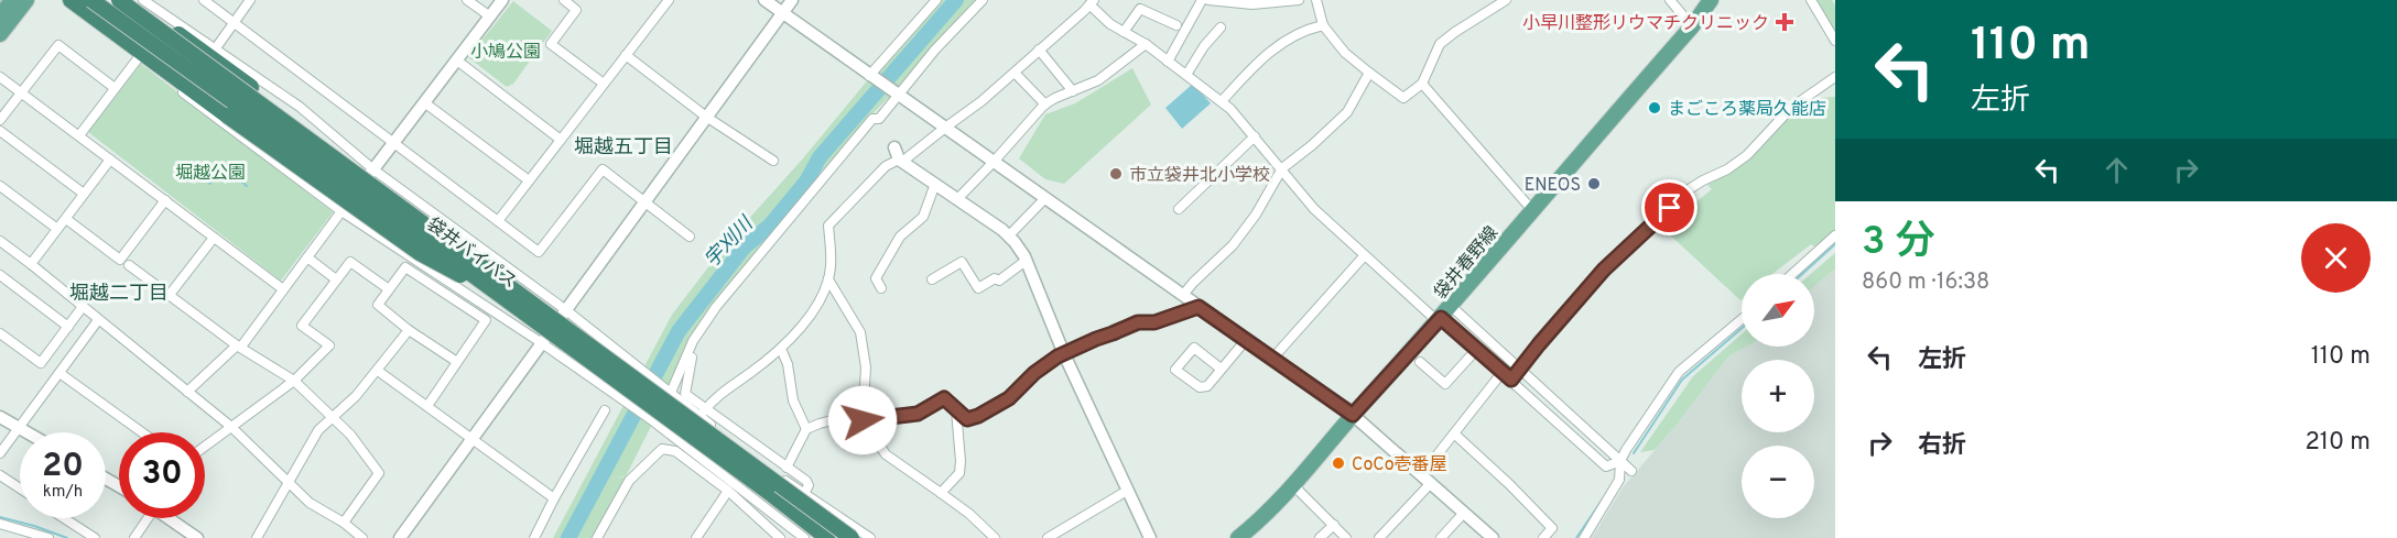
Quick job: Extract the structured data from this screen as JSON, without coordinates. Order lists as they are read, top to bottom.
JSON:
{
  "streets": {
    "highway": ["袋井バイパス"],
    "main road": ["袋井春野線"]
  },
  "districts": ["堀越五丁目", "堀越二丁目"],
  "water": ["宇刈川"],
  "parks": ["小鳩公園", "堀越公園"],
  "places": {
    "health": ["小早川整形リウマチクリニック"],
    "other": [
      "まごころ薬局久能店",
      "市立袋井北小学校",
      "ENEOS",
      "CoCo壱番屋"
    ]
  },
  "north": "top right",
  "page": {
    "turn": ["110 m", "左折"],
    "heading": ["3 分", "860 m · 16:38"],
    "map_buttons": ["+", "−"],
    "list": [
      {
        "name": "左折",
        "value": "110 m"
      },
      {
        "name": "右折",
        "value": "210 m"
      }
    ],
    "speed": "20 km/h",
    "limit": "30"
  }
}
